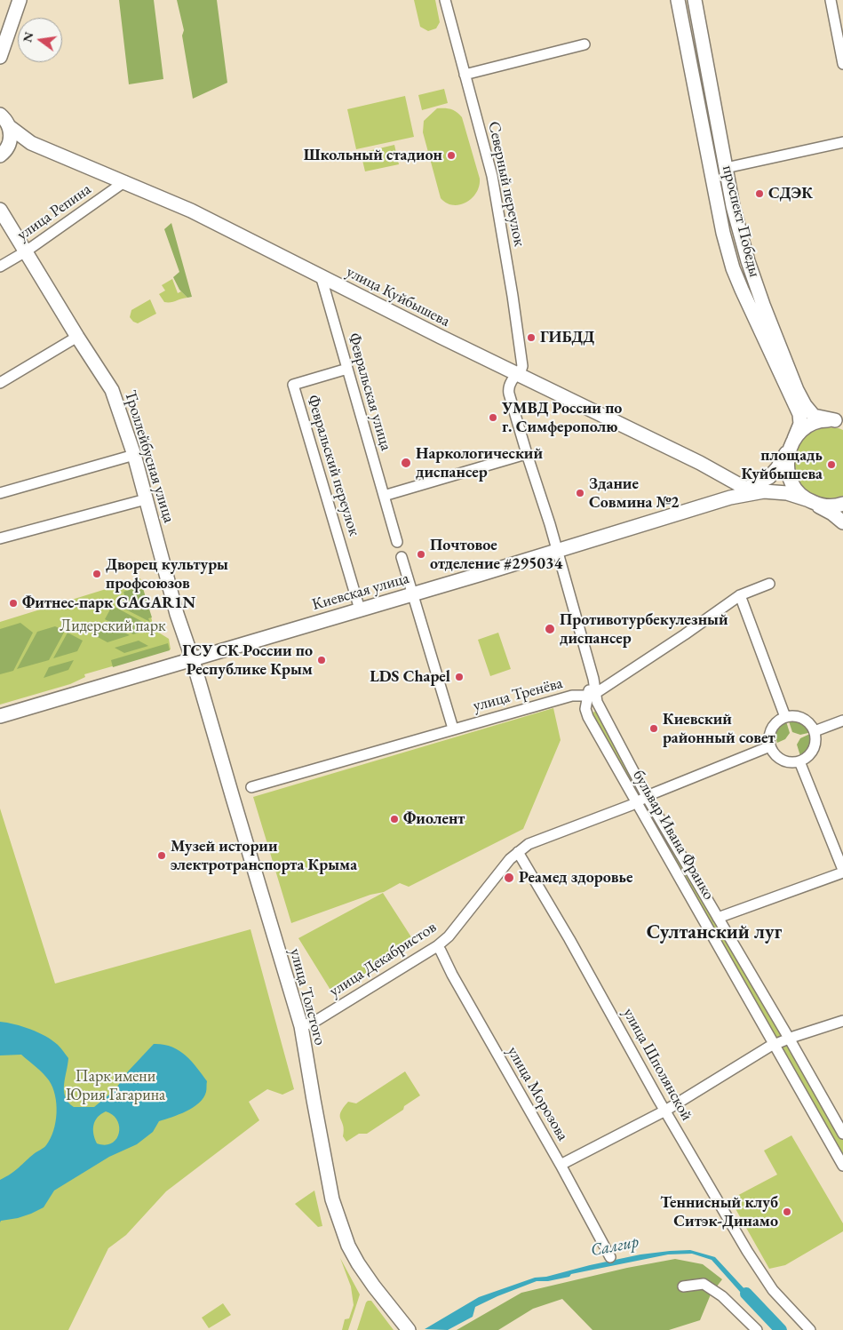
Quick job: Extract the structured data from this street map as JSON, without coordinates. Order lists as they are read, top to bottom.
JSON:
{
  "streets": {
    "main road": [
      "проспект Победы",
      "улица Куйбышева",
      "Троллейбусная улица",
      "Киевская улица",
      "улица Толстого"
    ],
    "street": [
      "Северный переулок",
      "улица Репина",
      "Февральская улица",
      "Февральский переулок",
      "улица Тренёва",
      "бульвар Ивана Франко",
      "улица Декабристов",
      "улица Шполянской",
      "улица Морозова"
    ]
  },
  "crossings": [
    ["Северный переулок", "улица Куйбышева"],
    ["Северный переулок", "бульвар Ивана Франко"],
    ["улица Репина", "улица Куйбышева"],
    ["улица Репина", "Троллейбусная улица"],
    ["проспект Победы", "Киевская улица"],
    ["улица Куйбышева", "Февральская улица"],
    ["улица Куйбышева", "Киевская улица"],
    ["улица Куйбышева", "бульвар Ивана Франко"],
    ["Февральская улица", "Февральский переулок"],
    ["Троллейбусная улица", "Киевская улица"],
    ["Троллейбусная улица", "улица Толстого"],
    ["Февральский переулок", "Киевская улица"],
    ["Киевская улица", "бульвар Ивана Франко"],
    ["Киевская улица", "улица Толстого"],
    ["улица Тренёва", "бульвар Ивана Франко"],
    ["бульвар Ивана Франко", "улица Декабристов"],
    ["улица Декабристов", "улица Толстого"],
    ["улица Декабристов", "улица Шполянской"],
    ["улица Декабристов", "улица Морозова"]
  ],
  "districts": ["Султанский луг"],
  "water": ["Салгир"],
  "parks": ["Лидерский парк", "Парк имени Юрия Гагарина"],
  "places": [
    "Школьный стадион",
    "СДЭК",
    "ГИБДД",
    "УМВД России по г. Симферополю",
    "Наркологический диспансер",
    "площадь Куйбышева",
    "Здание Совмина №2",
    "Почтовое отделение #295034",
    "Дворец культуры профсоюзов",
    "Фитнес-парк GAGAR1N",
    "Противотурбекулезный диспансер",
    "ГСУ СК России по Республике Крым",
    "LDS Chapel",
    "Киевский районный совет",
    "Фиолент",
    "Музей истории электротранспорта Крыма",
    "Реамед здоровье",
    "Теннисный клуб Ситэк-Динамо"
  ],
  "north": "left"
}
